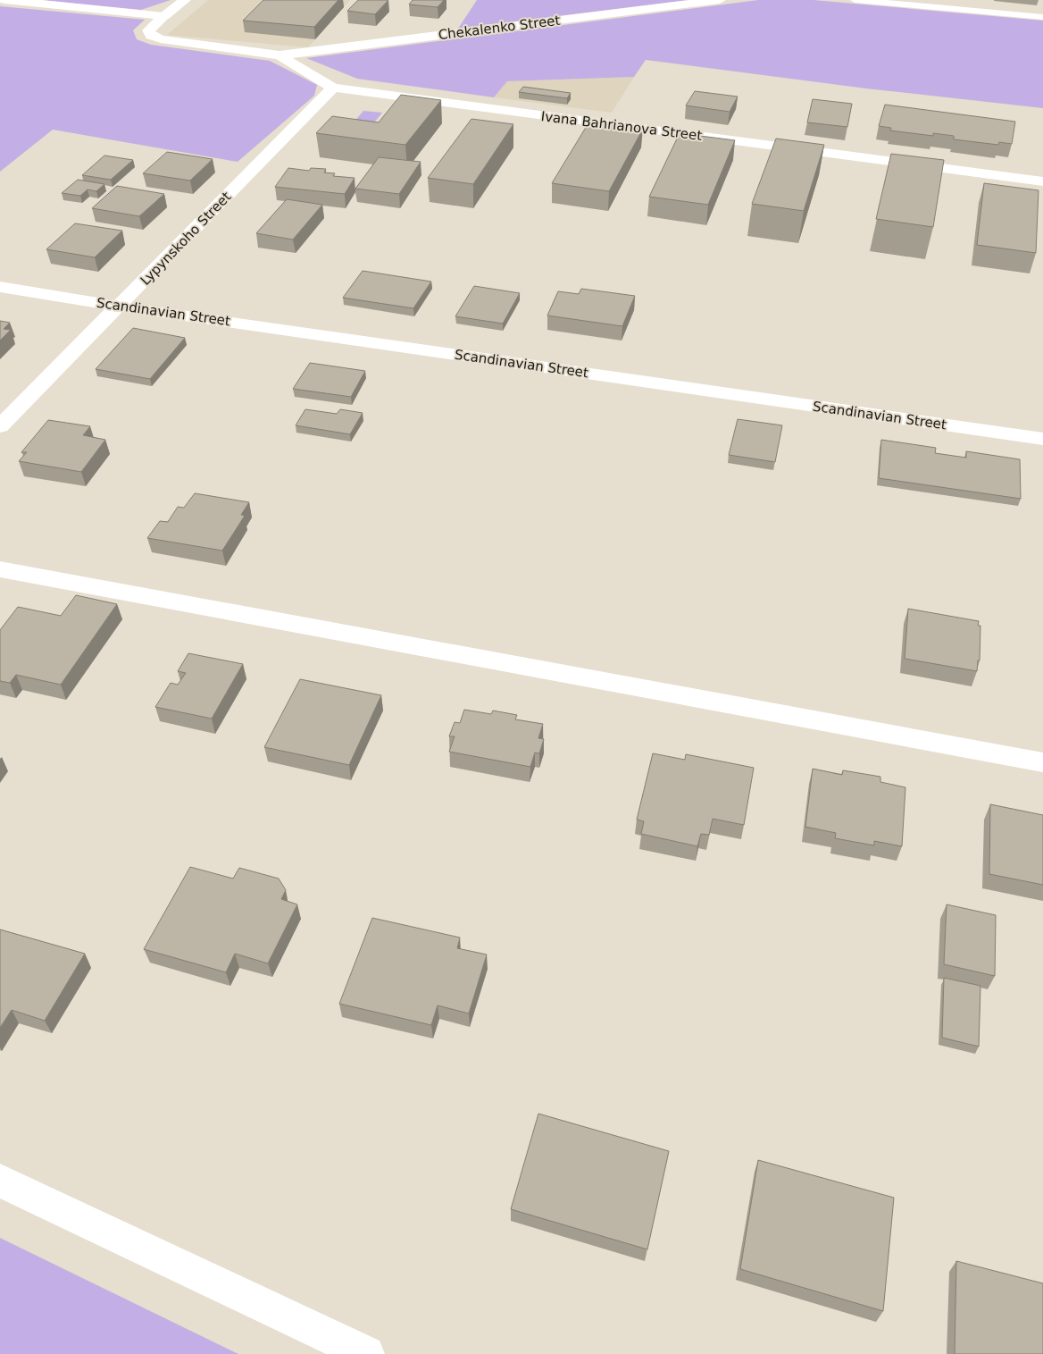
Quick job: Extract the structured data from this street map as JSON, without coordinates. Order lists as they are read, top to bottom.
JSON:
{
  "streets": {
    "street": [
      "Chekalenko Street",
      "Ivana Bahrianova Street",
      "Lypynskoho Street",
      "Scandinavian Street"
    ]
  },
  "crossings": [
    ["Ivana Bahrianova Street", "Lypynskoho Street"],
    ["Lypynskoho Street", "Scandinavian Street"]
  ]
}
